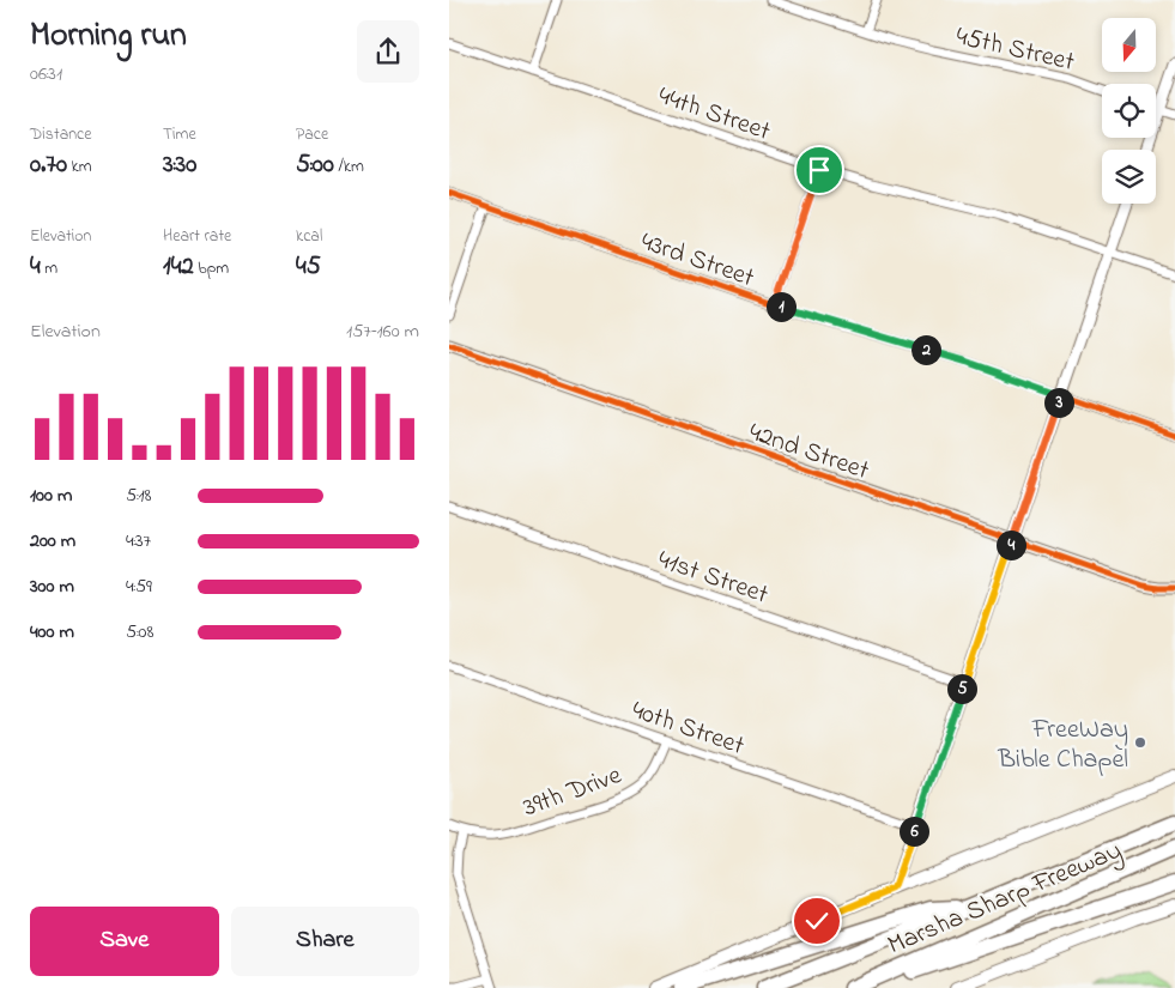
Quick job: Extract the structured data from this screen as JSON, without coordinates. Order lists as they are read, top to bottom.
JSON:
{
  "streets": {
    "highway": ["Marsha Sharp Freeway"],
    "street": [
      "45th Street",
      "44th Street",
      "43rd Street",
      "42nd Street",
      "41st Street",
      "40th Street",
      "39th Drive"
    ]
  },
  "crossings": [
    ["40th Street", "39th Drive"]
  ],
  "places": ["FreeWay Bible Chapel"],
  "north": "bottom",
  "page": {
    "heading": ["Morning run", "06:31"],
    "stats": [
      ["Distance", "0.70 km"],
      ["Time", "3:30"],
      ["Pace", "5:00 /km"],
      ["Elevation", "4 m"],
      ["Heart rate", "142 bpm"],
      ["kcal", "45"]
    ],
    "pins": [
      "1",
      "2",
      "3",
      "4",
      "5",
      "6"
    ],
    "chart": ["Elevation", "157–160 m"],
    "list": [
      {
        "name": "100 m",
        "note": "5:18"
      },
      {
        "name": "200 m",
        "note": "4:37"
      },
      {
        "name": "300 m",
        "note": "4:59"
      },
      {
        "name": "400 m",
        "note": "5:08"
      }
    ],
    "buttons": ["Save", "Share"]
  }
}
